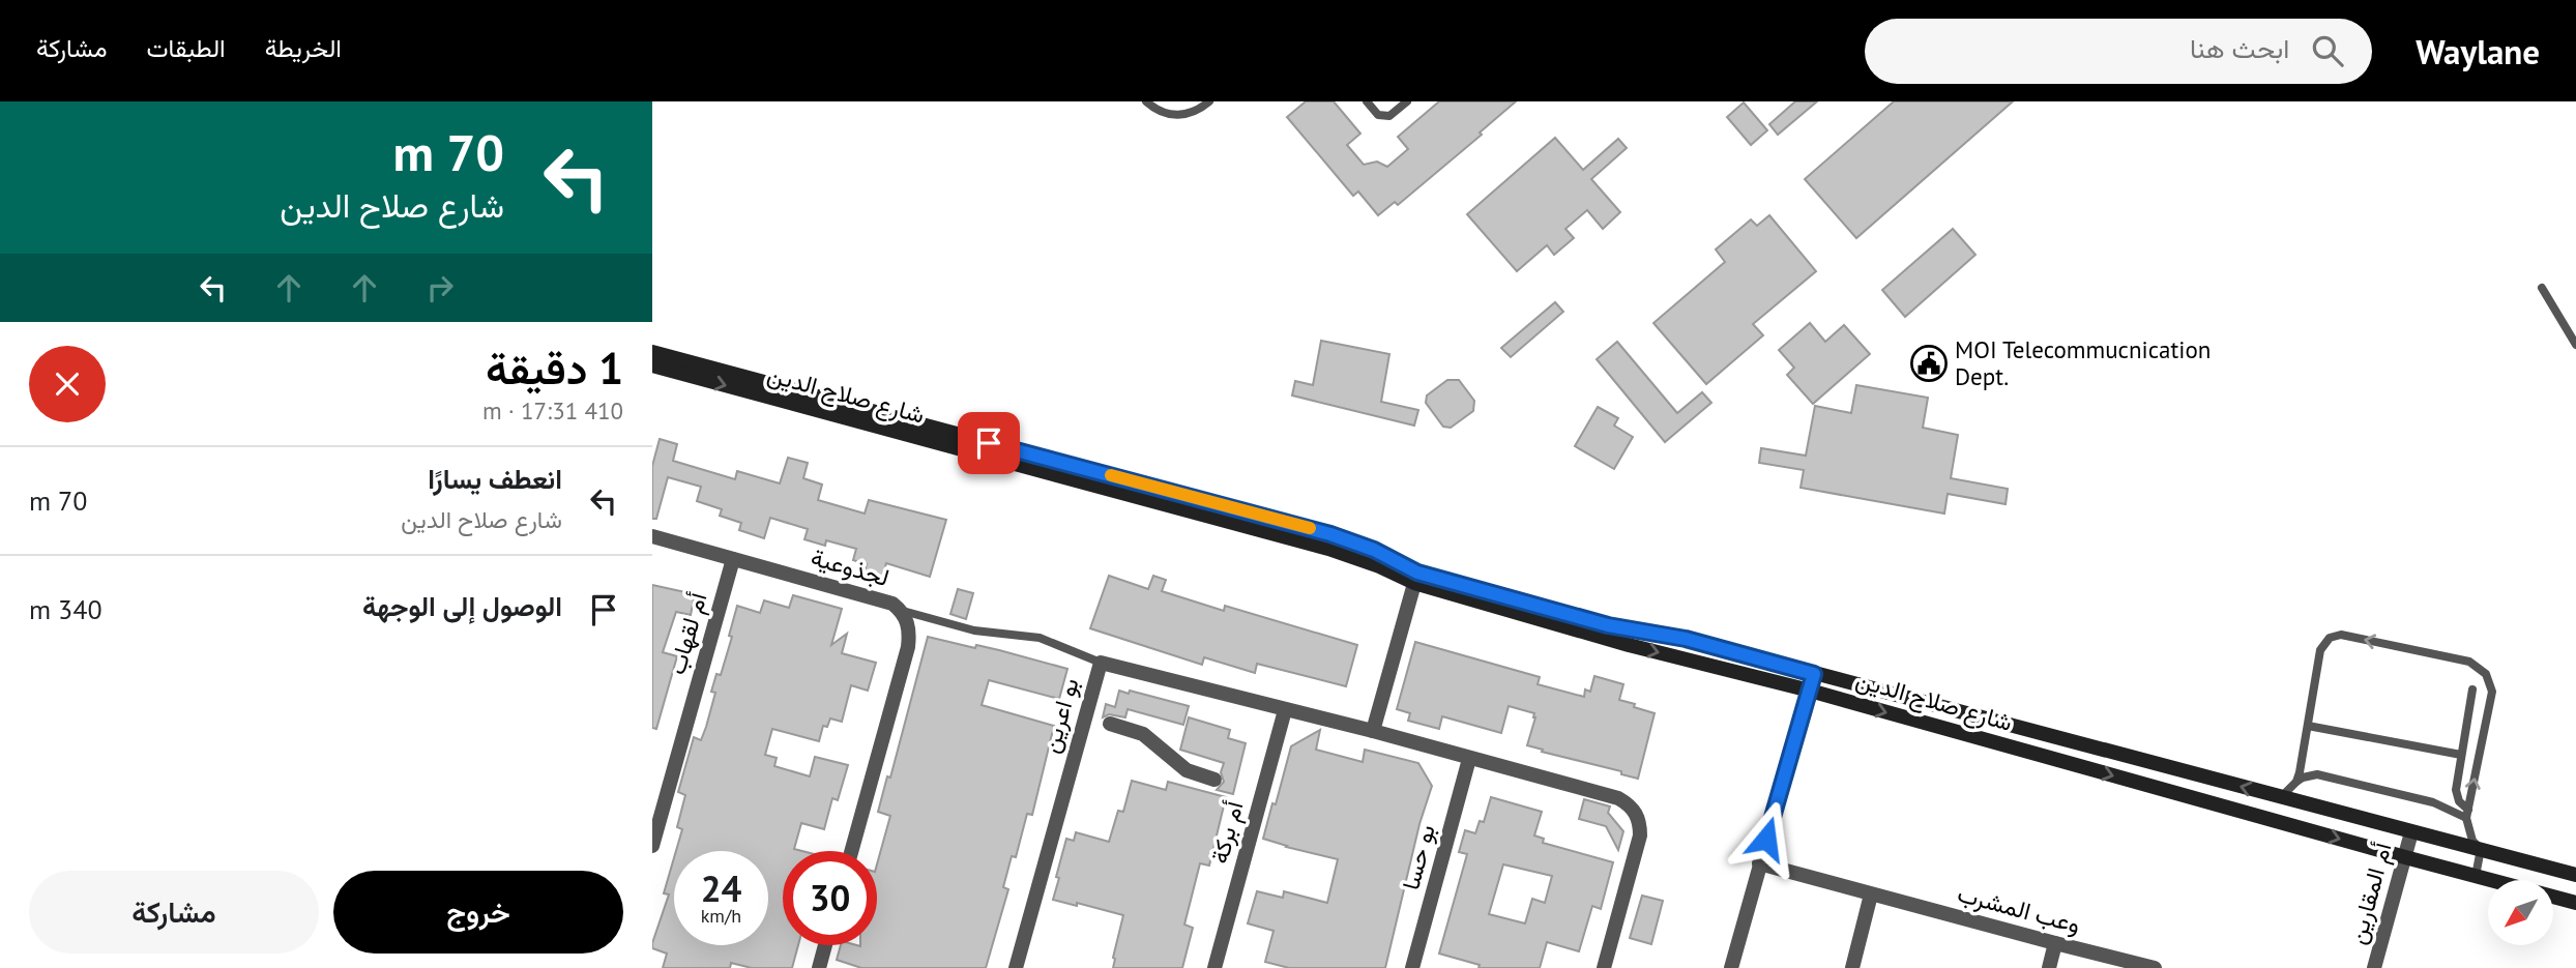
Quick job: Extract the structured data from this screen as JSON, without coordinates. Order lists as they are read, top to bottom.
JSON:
{
  "streets": {
    "street": [
      "شارع صلاح الدين",
      "لجذوعية",
      "أم لقهاب",
      "بو اعرين",
      "أم بركة",
      "بو حسا",
      "أم المقارين",
      "وعب المشرب"
    ]
  },
  "crossings": [
    ["شارع صلاح الدين", "أم المقارين"],
    ["لجذوعية", "أم لقهاب"],
    ["بو اعرين", "أم بركة"],
    ["بو اعرين", "بو حسا"]
  ],
  "places": {
    "public building": ["MOI Telecommucnication Dept."]
  },
  "north": "bottom left",
  "page": {
    "header": "Waylane",
    "search": "ابحث هنا",
    "nav": ["الخريطة", "الطبقات", "مشاركة"],
    "turn": ["70 m", "شارع صلاح الدين"],
    "heading": ["1 دقيقة", "410 m · 17:31"],
    "list": [
      {
        "name": "انعطف يسارًا",
        "note": "شارع صلاح الدين",
        "value": "70 m"
      },
      {
        "name": "الوصول إلى الوجهة",
        "value": "340 m"
      }
    ],
    "speed": "24 km/h",
    "limit": "30",
    "buttons": ["خروج", "مشاركة"]
  }
}
